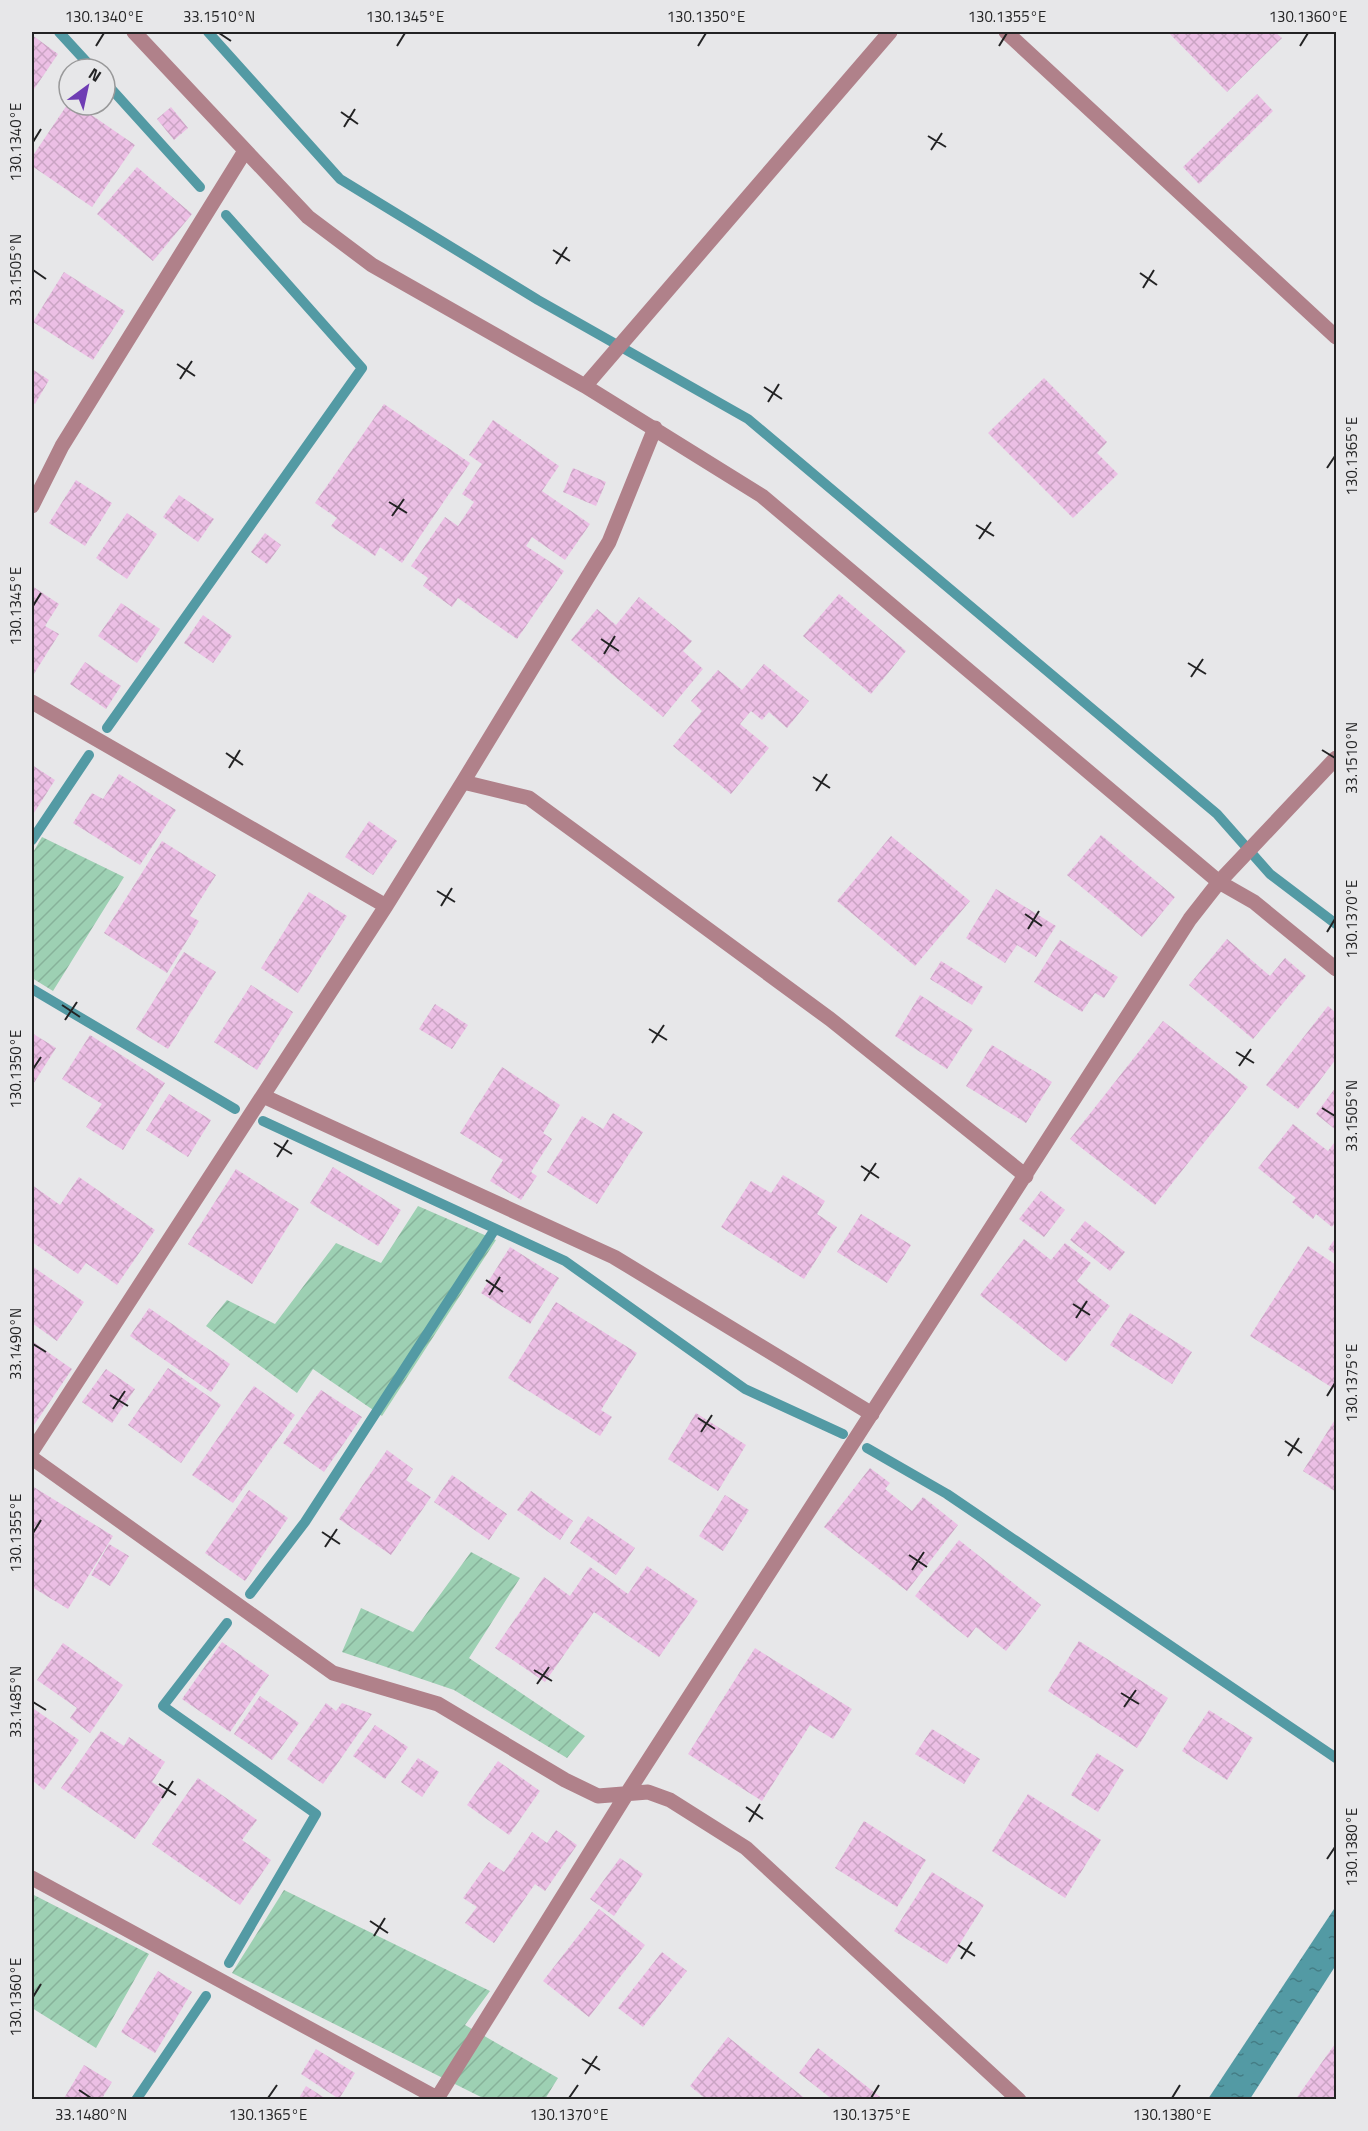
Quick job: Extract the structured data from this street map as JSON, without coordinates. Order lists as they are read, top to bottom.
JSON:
{
  "north": "top right",
  "coordinates": [
    "130.1340°E",
    "33.1510°N",
    "130.1345°E",
    "130.1350°E",
    "130.1355°E",
    "130.1360°E",
    "33.1505°N",
    "130.1365°E",
    "130.1370°E",
    "33.1490°N",
    "130.1375°E",
    "33.1485°N",
    "130.1380°E",
    "33.1480°N"
  ]
}
